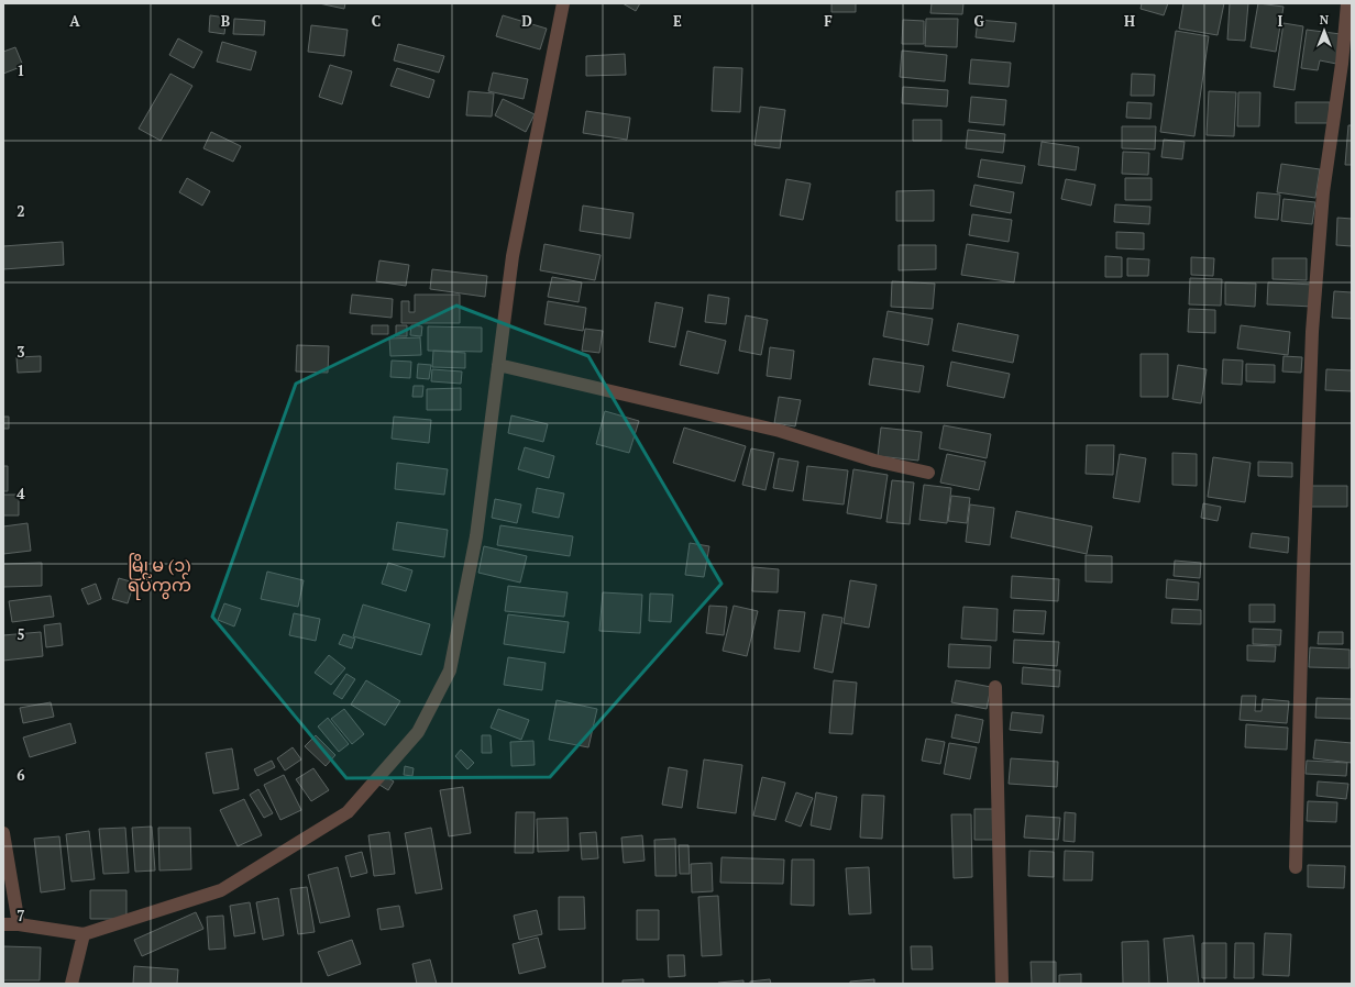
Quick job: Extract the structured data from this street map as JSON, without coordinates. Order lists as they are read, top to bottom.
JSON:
{
  "districts": ["မြို့မ (၁) ရပ်ကွက်"],
  "north": "top",
  "grid": {
    "columns": [
      "A",
      "B",
      "C",
      "D",
      "E",
      "F",
      "G",
      "H",
      "I"
    ],
    "rows": [
      "1",
      "2",
      "3",
      "4",
      "5",
      "6",
      "7"
    ]
  }
}
